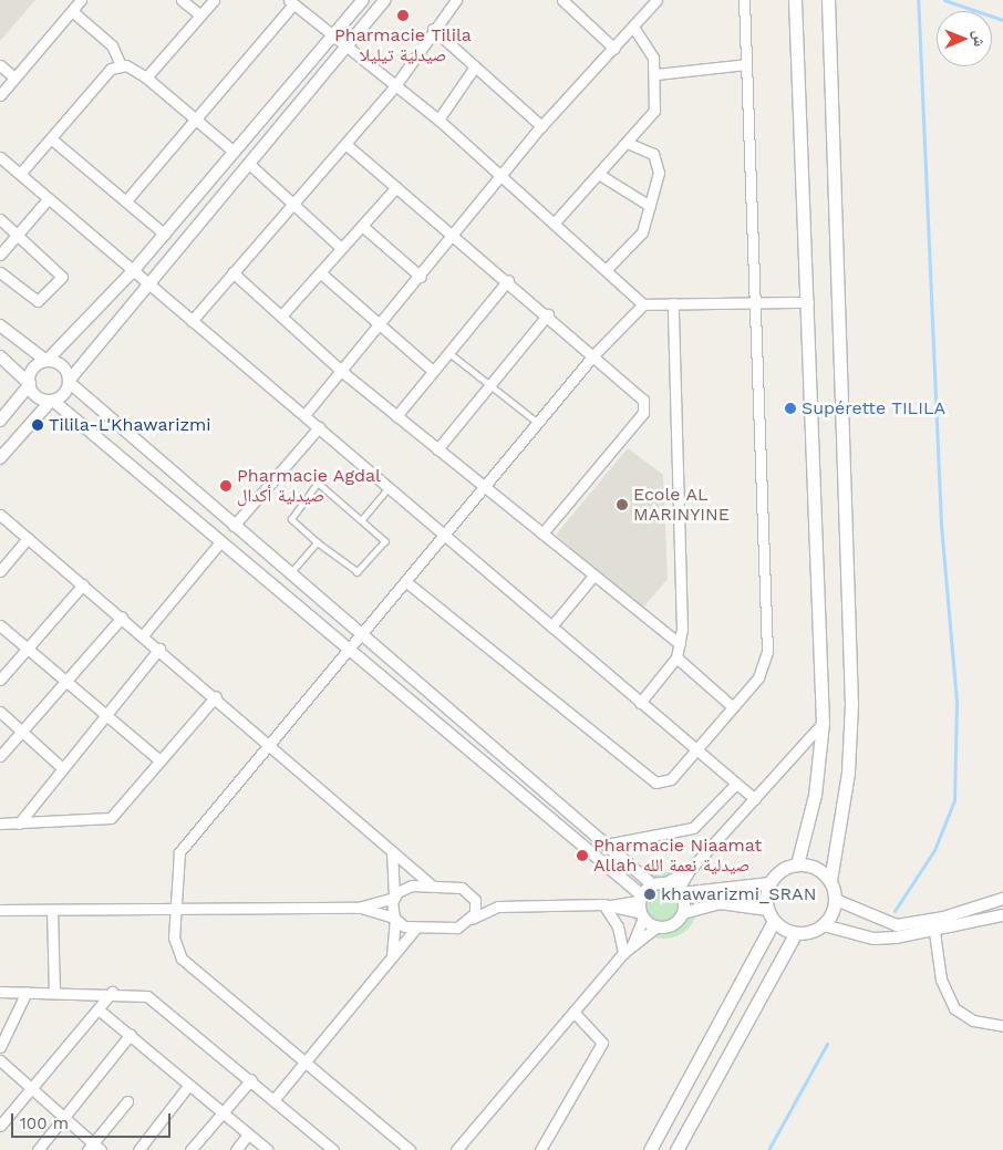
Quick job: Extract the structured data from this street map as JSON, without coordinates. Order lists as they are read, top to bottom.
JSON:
{
  "places": [
    "Pharmacie Tilila صيدلية تيليلا",
    "Supérette TILILA",
    "Tilila-L'Khawarizmi",
    "Pharmacie Agdal صيدلية أكدال",
    "Ecole AL MARINYINE",
    "Pharmacie Niaamat Allah صيدلية نعمة الله",
    "khawarizmi_SRAN"
  ],
  "scale_bar": "100 m",
  "north": "right"
}
